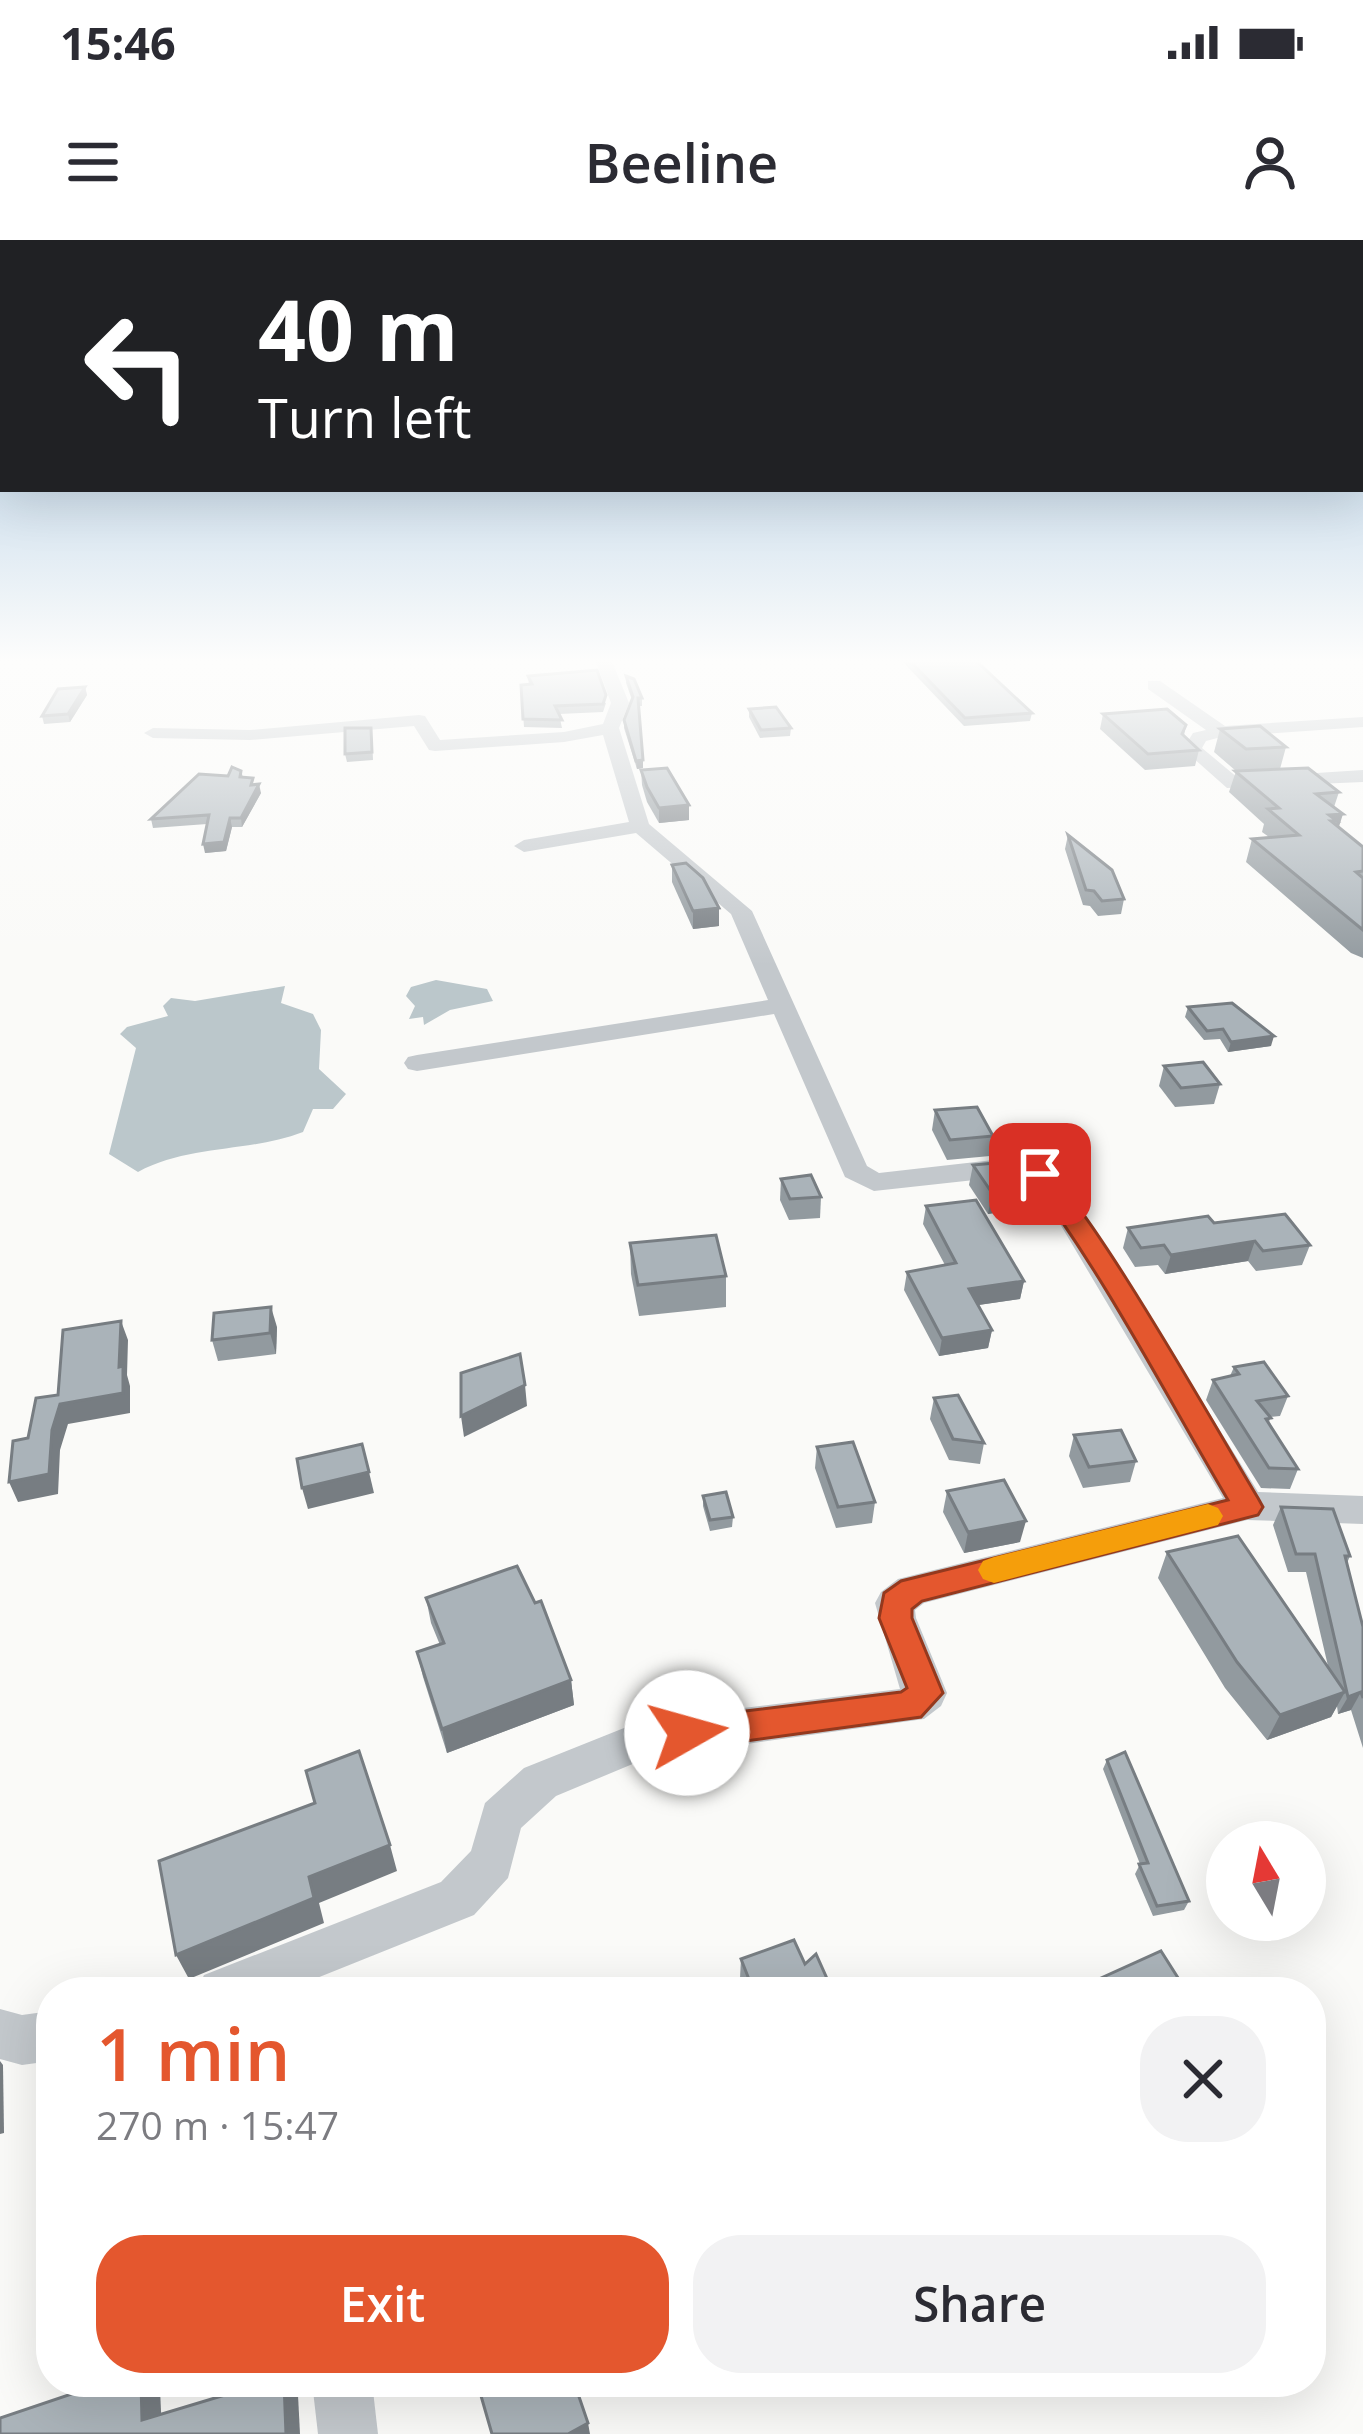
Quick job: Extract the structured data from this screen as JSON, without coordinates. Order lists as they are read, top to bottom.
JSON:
{
  "north": "top",
  "page": {
    "status": "15:46",
    "header": "Beeline",
    "turn": ["40 m", "Turn left"],
    "heading": ["1 min", "270 m · 15:47"],
    "buttons": ["Exit", "Share"]
  }
}
